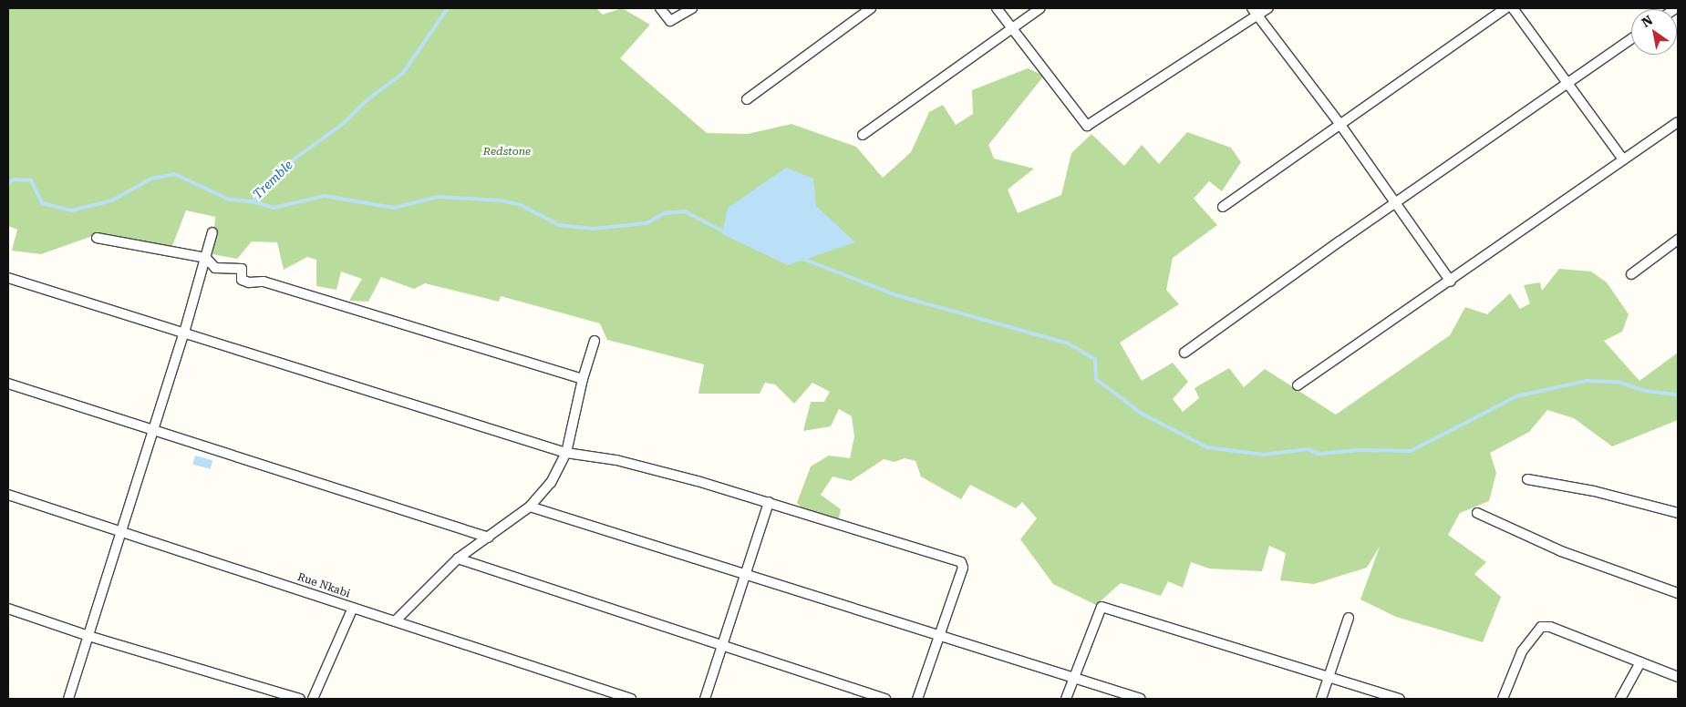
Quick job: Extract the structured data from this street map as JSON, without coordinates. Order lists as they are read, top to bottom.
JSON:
{
  "streets": {
    "street": ["Rue Nkabi"]
  },
  "water": ["Tremble"],
  "parks": ["Redstone"],
  "north": "top left"
}
